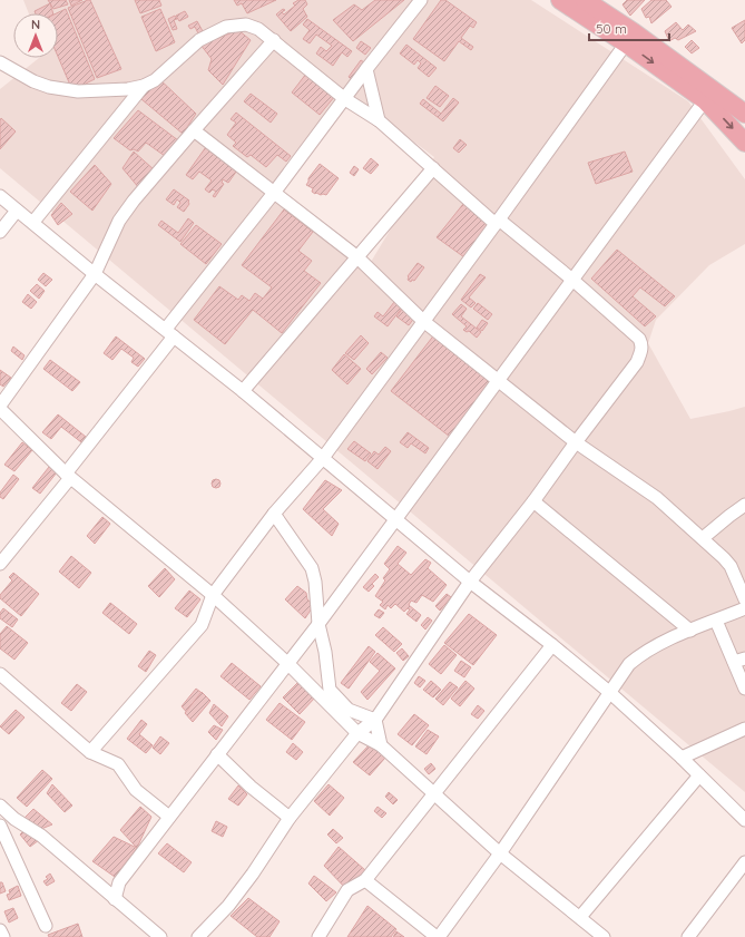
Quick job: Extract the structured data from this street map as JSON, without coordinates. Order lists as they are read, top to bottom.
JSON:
{
  "scale_bar": "50 m",
  "north": "top"
}
